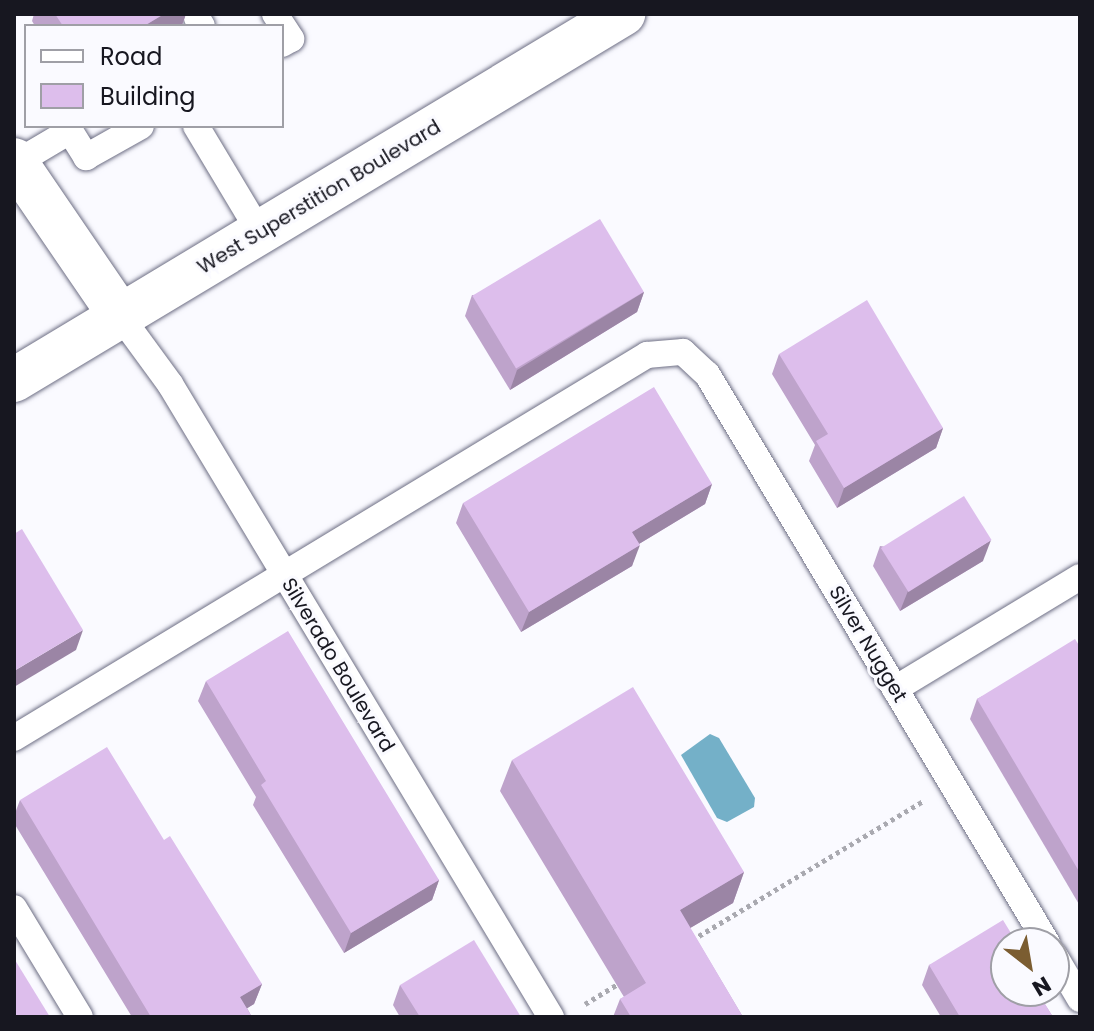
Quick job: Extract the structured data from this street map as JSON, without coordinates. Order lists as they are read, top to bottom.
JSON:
{
  "streets": {
    "main road": ["West Superstition Boulevard"],
    "lane": ["Silver Nugget", "Silverado Boulevard"]
  },
  "crossings": [
    ["West Superstition Boulevard", "Silverado Boulevard"],
    ["Silver Nugget", "Silverado Boulevard"]
  ],
  "legend": ["Road", "Building"],
  "north": "bottom right"
}
